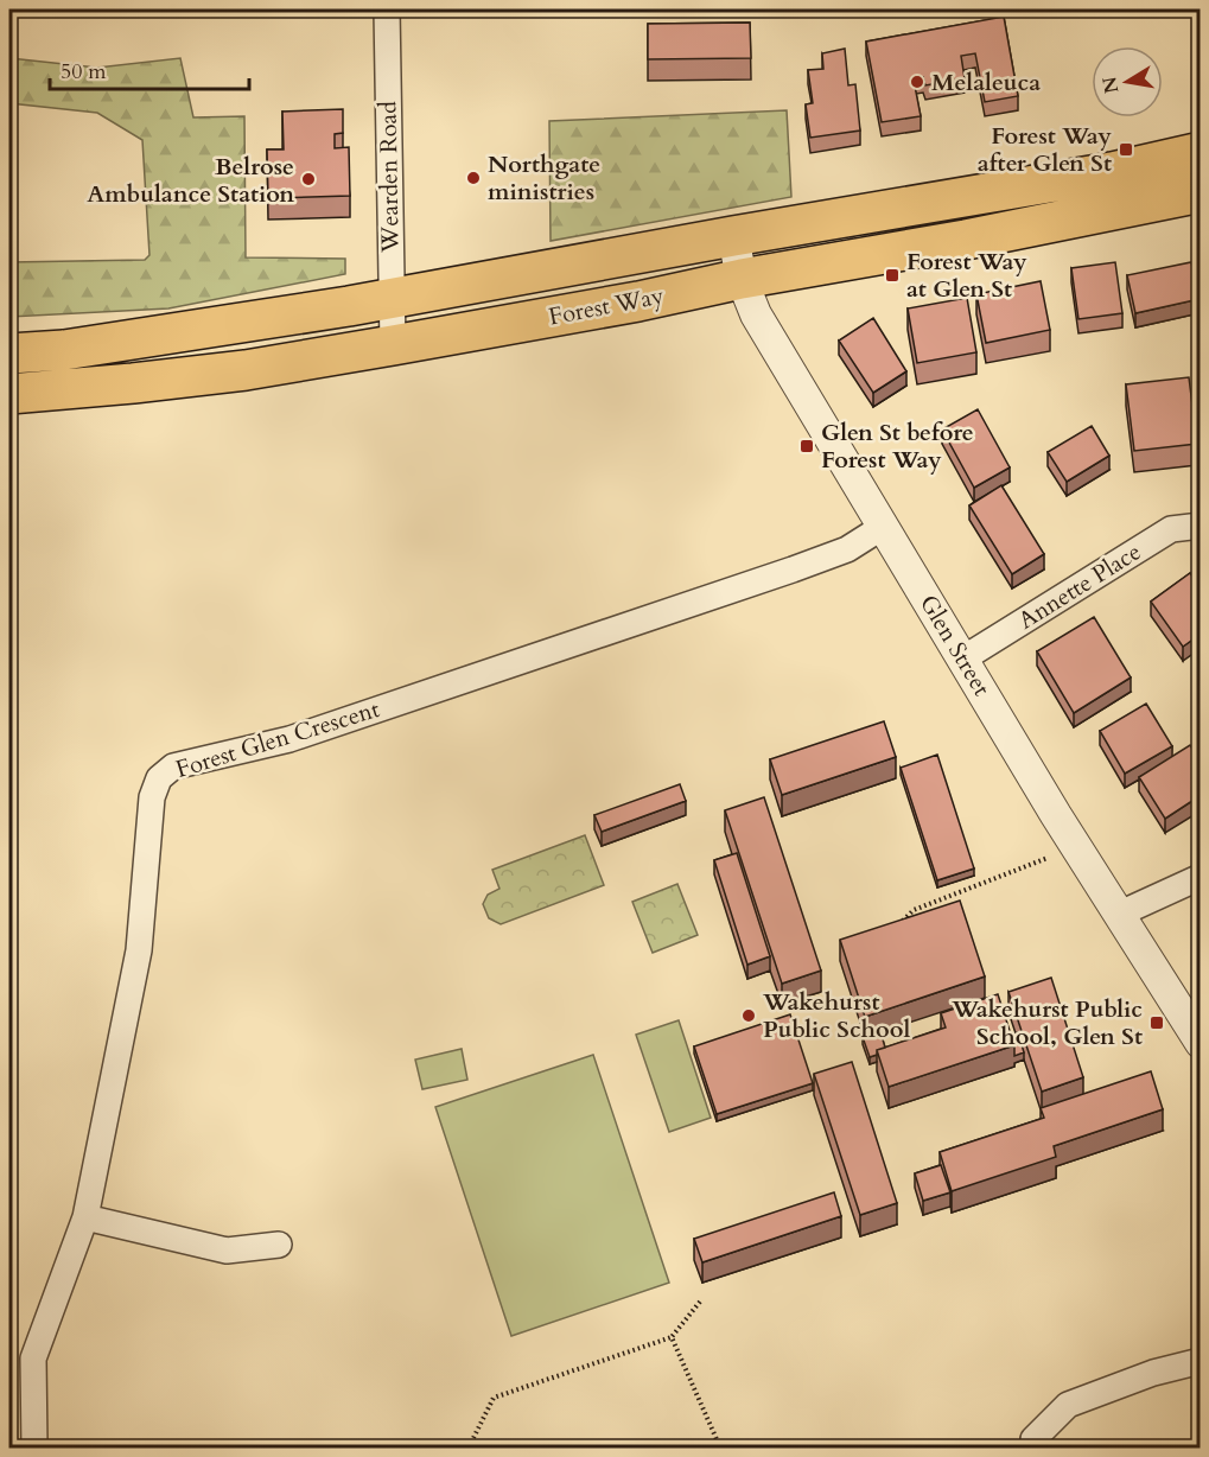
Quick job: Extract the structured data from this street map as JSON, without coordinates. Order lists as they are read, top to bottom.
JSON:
{
  "streets": {
    "main road": ["Forest Way"],
    "street": [
      "Wearden Road",
      "Annette Place",
      "Glen Street",
      "Forest Glen Crescent"
    ]
  },
  "crossings": [
    ["Wearden Road", "Forest Way"],
    ["Forest Way", "Glen Street"],
    ["Annette Place", "Glen Street"],
    ["Glen Street", "Forest Glen Crescent"]
  ],
  "places": {
    "other": [
      "Melaleuca",
      "Northgate ministries",
      "Belrose Ambulance Station",
      "Wakehurst Public School"
    ],
    "transit": [
      "Forest Way after Glen St",
      "Forest Way at Glen St",
      "Glen St before Forest Way",
      "Wakehurst Public School, Glen St"
    ]
  },
  "scale_bar": "50 m",
  "north": "left"
}
